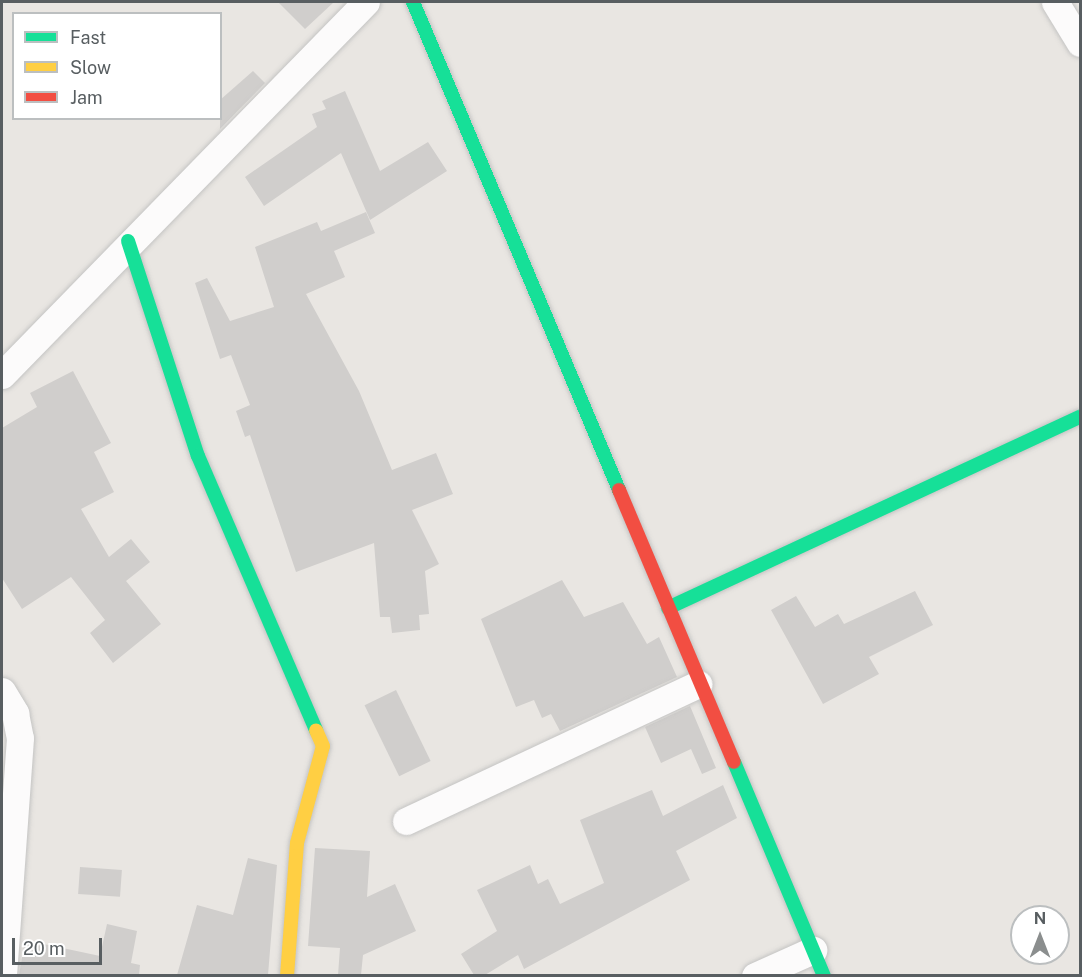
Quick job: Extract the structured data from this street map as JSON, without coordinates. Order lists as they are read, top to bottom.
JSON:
{
  "legend": ["Fast", "Slow", "Jam"],
  "scale_bar": "20 m",
  "north": "top"
}
